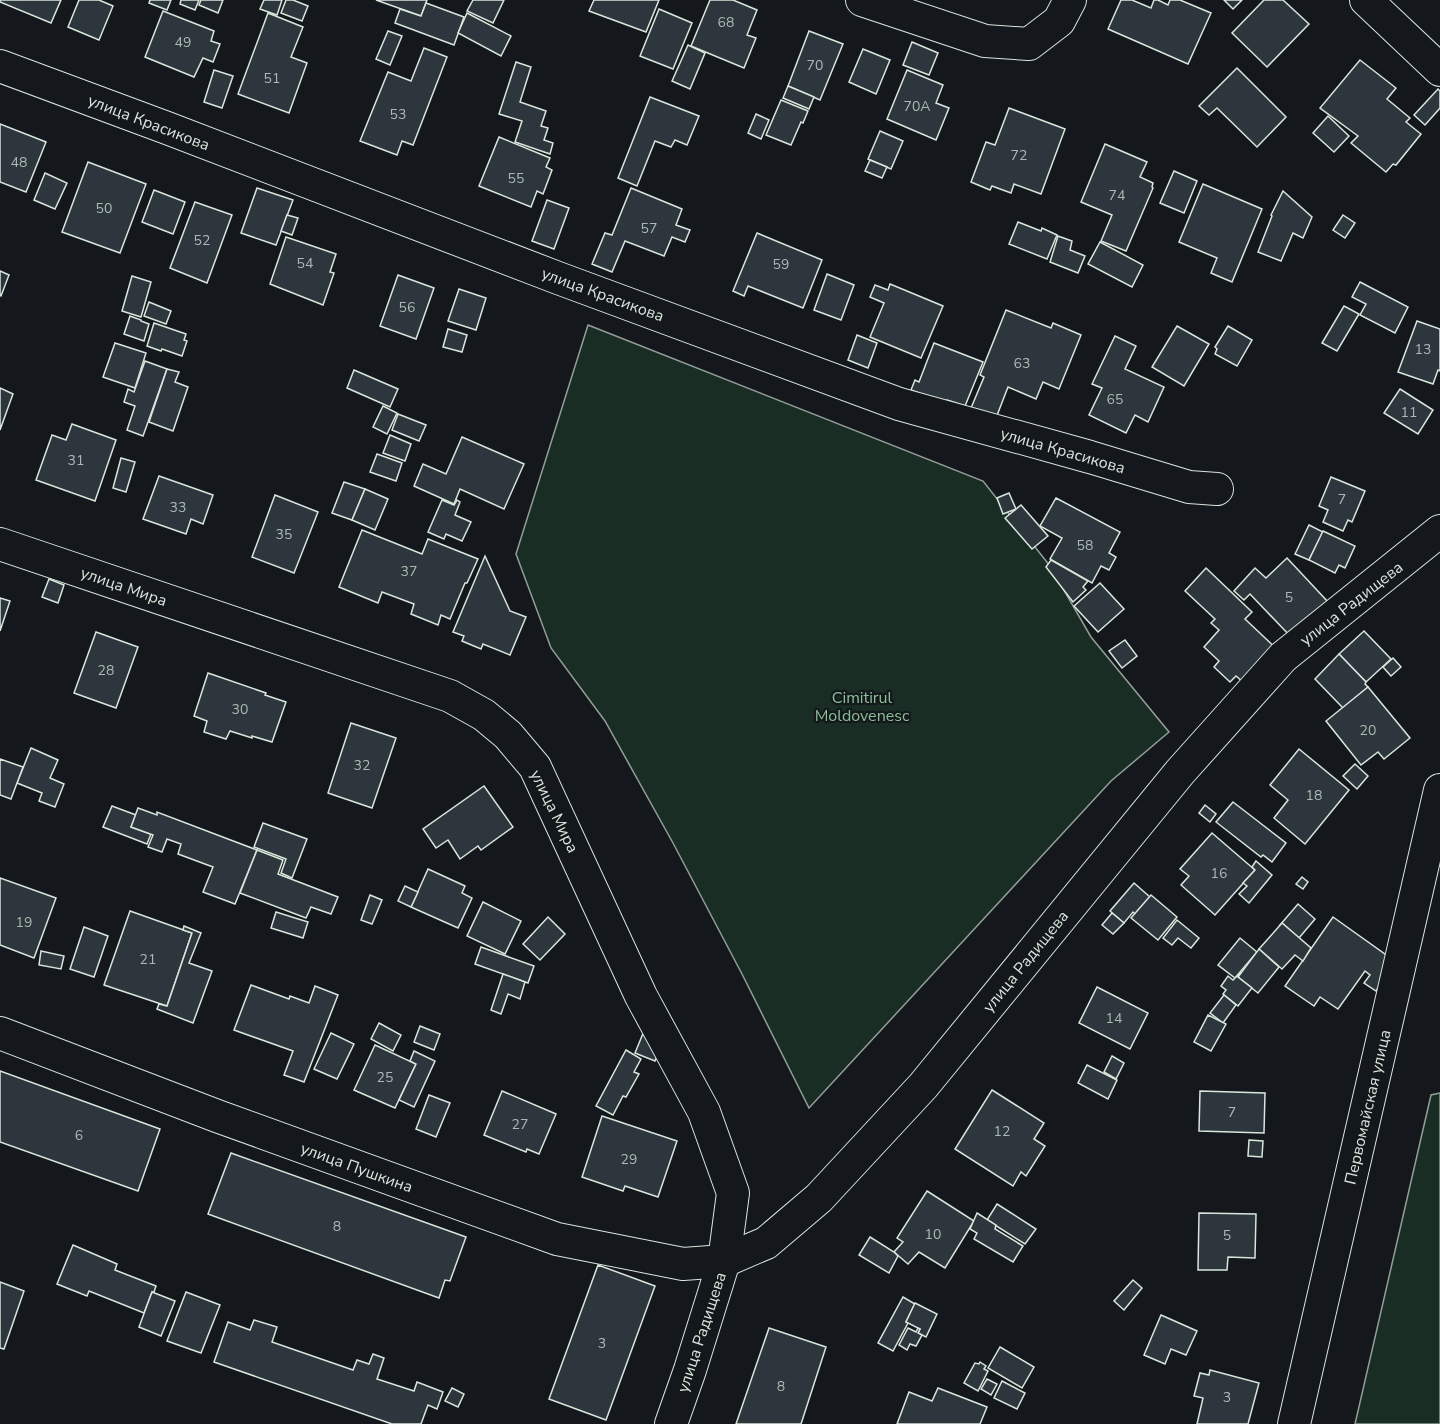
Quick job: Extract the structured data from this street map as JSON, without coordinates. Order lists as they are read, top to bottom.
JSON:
{
  "streets": {
    "street": [
      "улица Красикова",
      "улица Мира",
      "улица Радищева",
      "Первомайская улица",
      "улица Пушкина"
    ]
  },
  "crossings": [
    ["улица Мира", "улица Радищева"],
    ["улица Мира", "улица Пушкина"],
    ["улица Радищева", "улица Пушкина"]
  ],
  "parks": ["Cimitirul Moldovenesc"],
  "house_numbers": [
    "68",
    "49",
    "70",
    "51",
    "70A",
    "53",
    "72",
    "48",
    "55",
    "74",
    "50",
    "57",
    "52",
    "54",
    "59",
    "56",
    "13",
    "63",
    "65",
    "11",
    "31",
    "7",
    "33",
    "35",
    "58",
    "37",
    "5",
    "28",
    "30",
    "20",
    "32",
    "18",
    "16",
    "19",
    "21",
    "14",
    "25",
    "7",
    "27",
    "12",
    "6",
    "29",
    "8",
    "10",
    "5",
    "3",
    "8",
    "3"
  ]
}
